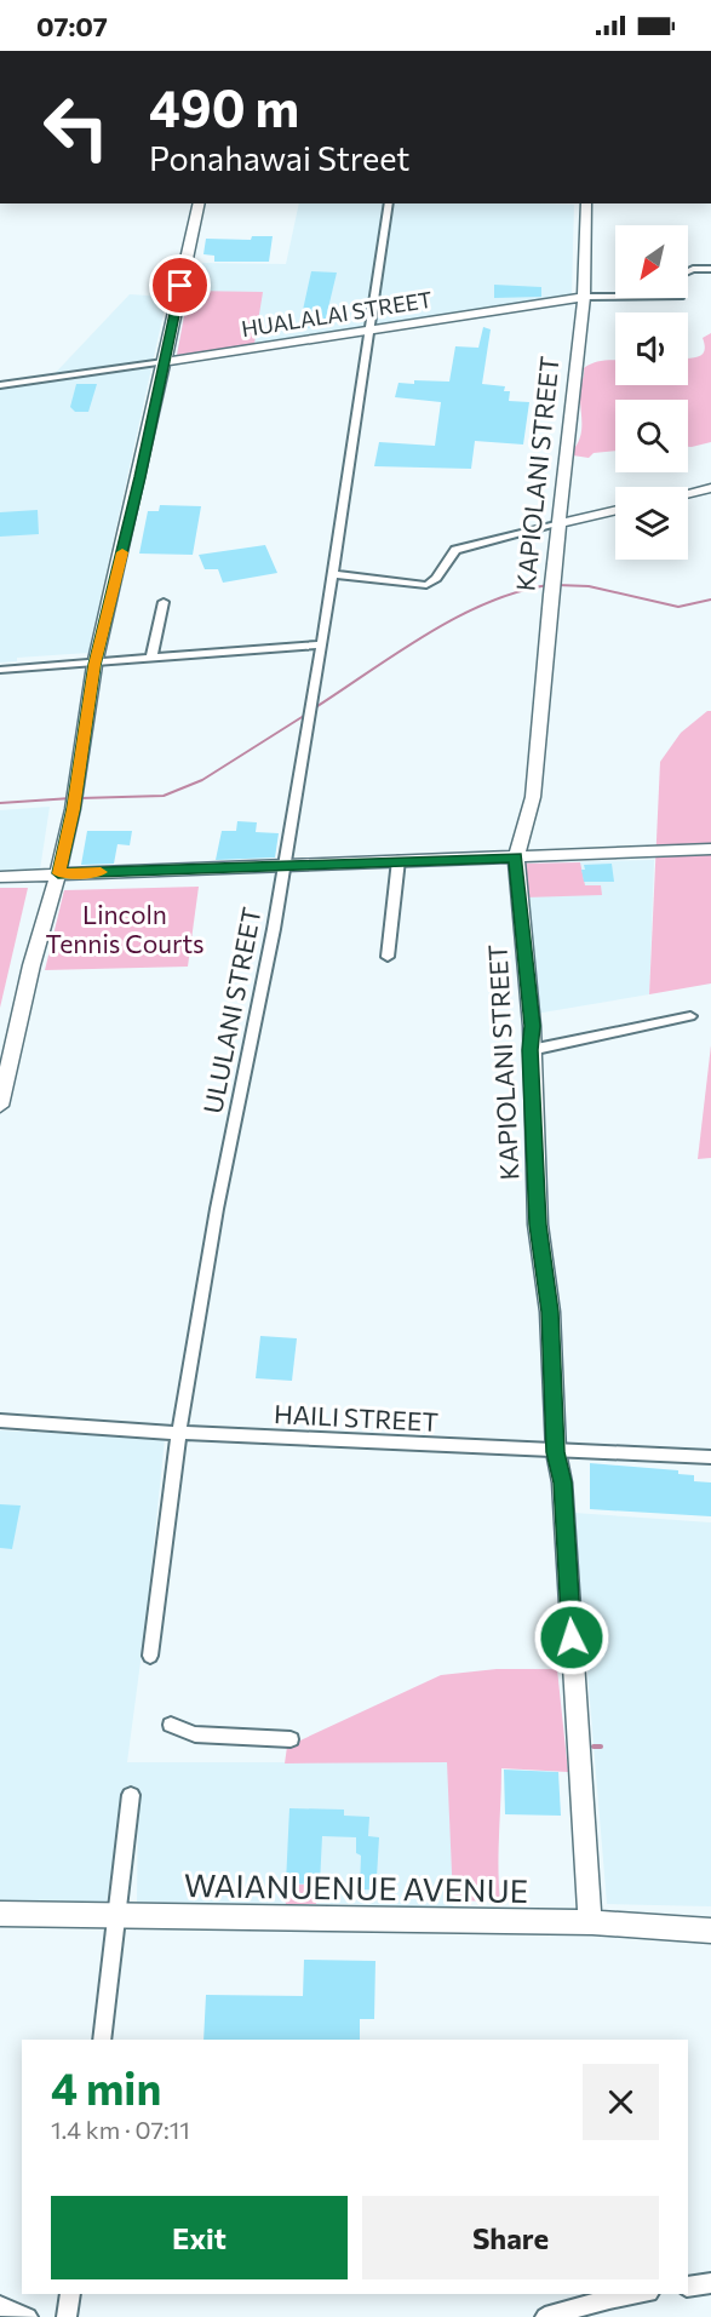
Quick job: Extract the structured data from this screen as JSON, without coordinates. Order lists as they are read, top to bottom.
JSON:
{
  "streets": {
    "street": [
      "HUALALAI STREET",
      "KAPIOLANI STREET",
      "ULULANI STREET",
      "HAILI STREET",
      "WAIANUENUE AVENUE"
    ]
  },
  "crossings": [
    ["HUALALAI STREET", "KAPIOLANI STREET"],
    ["HUALALAI STREET", "ULULANI STREET"],
    ["KAPIOLANI STREET", "HAILI STREET"],
    ["KAPIOLANI STREET", "WAIANUENUE AVENUE"],
    ["ULULANI STREET", "HAILI STREET"]
  ],
  "parks": ["Lincoln Tennis Courts"],
  "north": "bottom left",
  "page": {
    "status": "07:07",
    "turn": ["490 m", "Ponahawai Street"],
    "heading": ["4 min", "1.4 km · 07:11"],
    "buttons": ["Exit", "Share"]
  }
}
